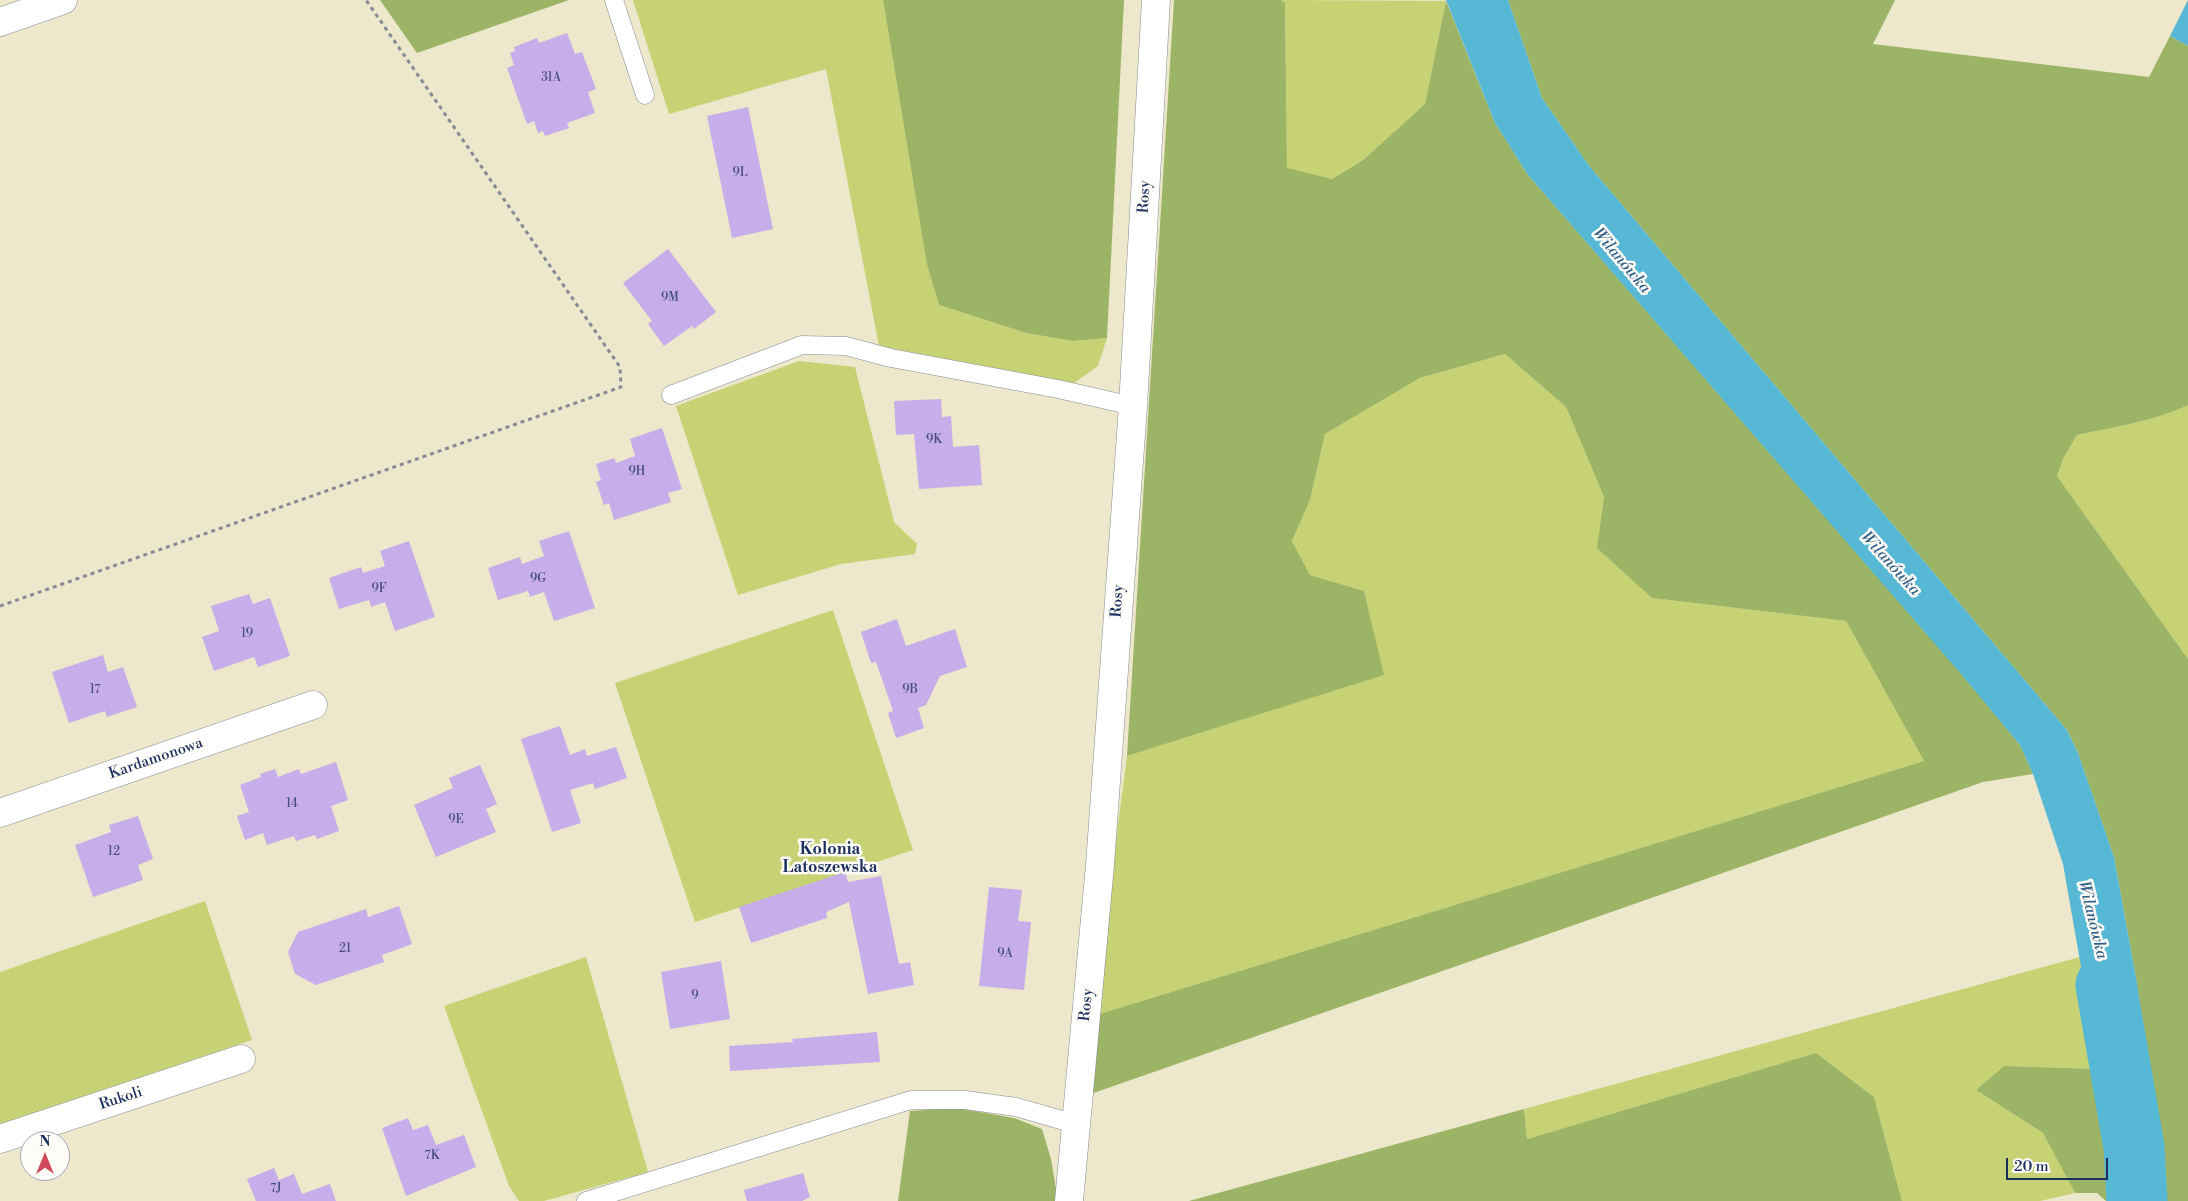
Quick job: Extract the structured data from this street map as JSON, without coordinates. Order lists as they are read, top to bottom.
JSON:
{
  "streets": {
    "street": ["Rosy", "Kardamonowa", "Rukoli"]
  },
  "districts": ["Kolonia Latoszewska"],
  "water": ["Wilanówka"],
  "house_numbers": [
    "31A",
    "9L",
    "9M",
    "9K",
    "9H",
    "9G",
    "9F",
    "19",
    "17",
    "9B",
    "14",
    "9E",
    "12",
    "21",
    "9A",
    "9",
    "7K",
    "7J"
  ],
  "scale_bar": "20 m",
  "north": "top"
}
